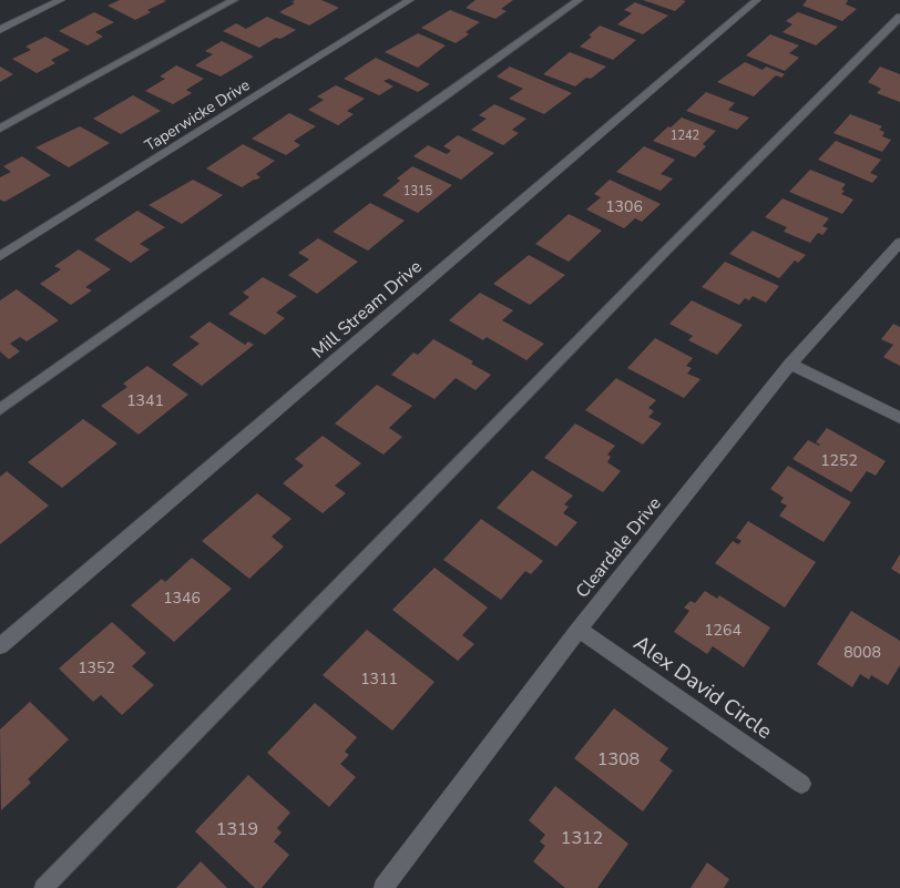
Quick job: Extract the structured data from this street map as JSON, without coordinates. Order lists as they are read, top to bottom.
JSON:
{
  "streets": {
    "street": [
      "Taperwicke Drive",
      "Mill Stream Drive",
      "Cleardale Drive",
      "Alex David Circle"
    ]
  },
  "crossings": [
    ["Cleardale Drive", "Alex David Circle"]
  ],
  "house_numbers": [
    "1242",
    "1315",
    "1306",
    "1341",
    "1252",
    "1346",
    "1264",
    "8008",
    "1352",
    "1311",
    "1308",
    "1319",
    "1312"
  ]
}
